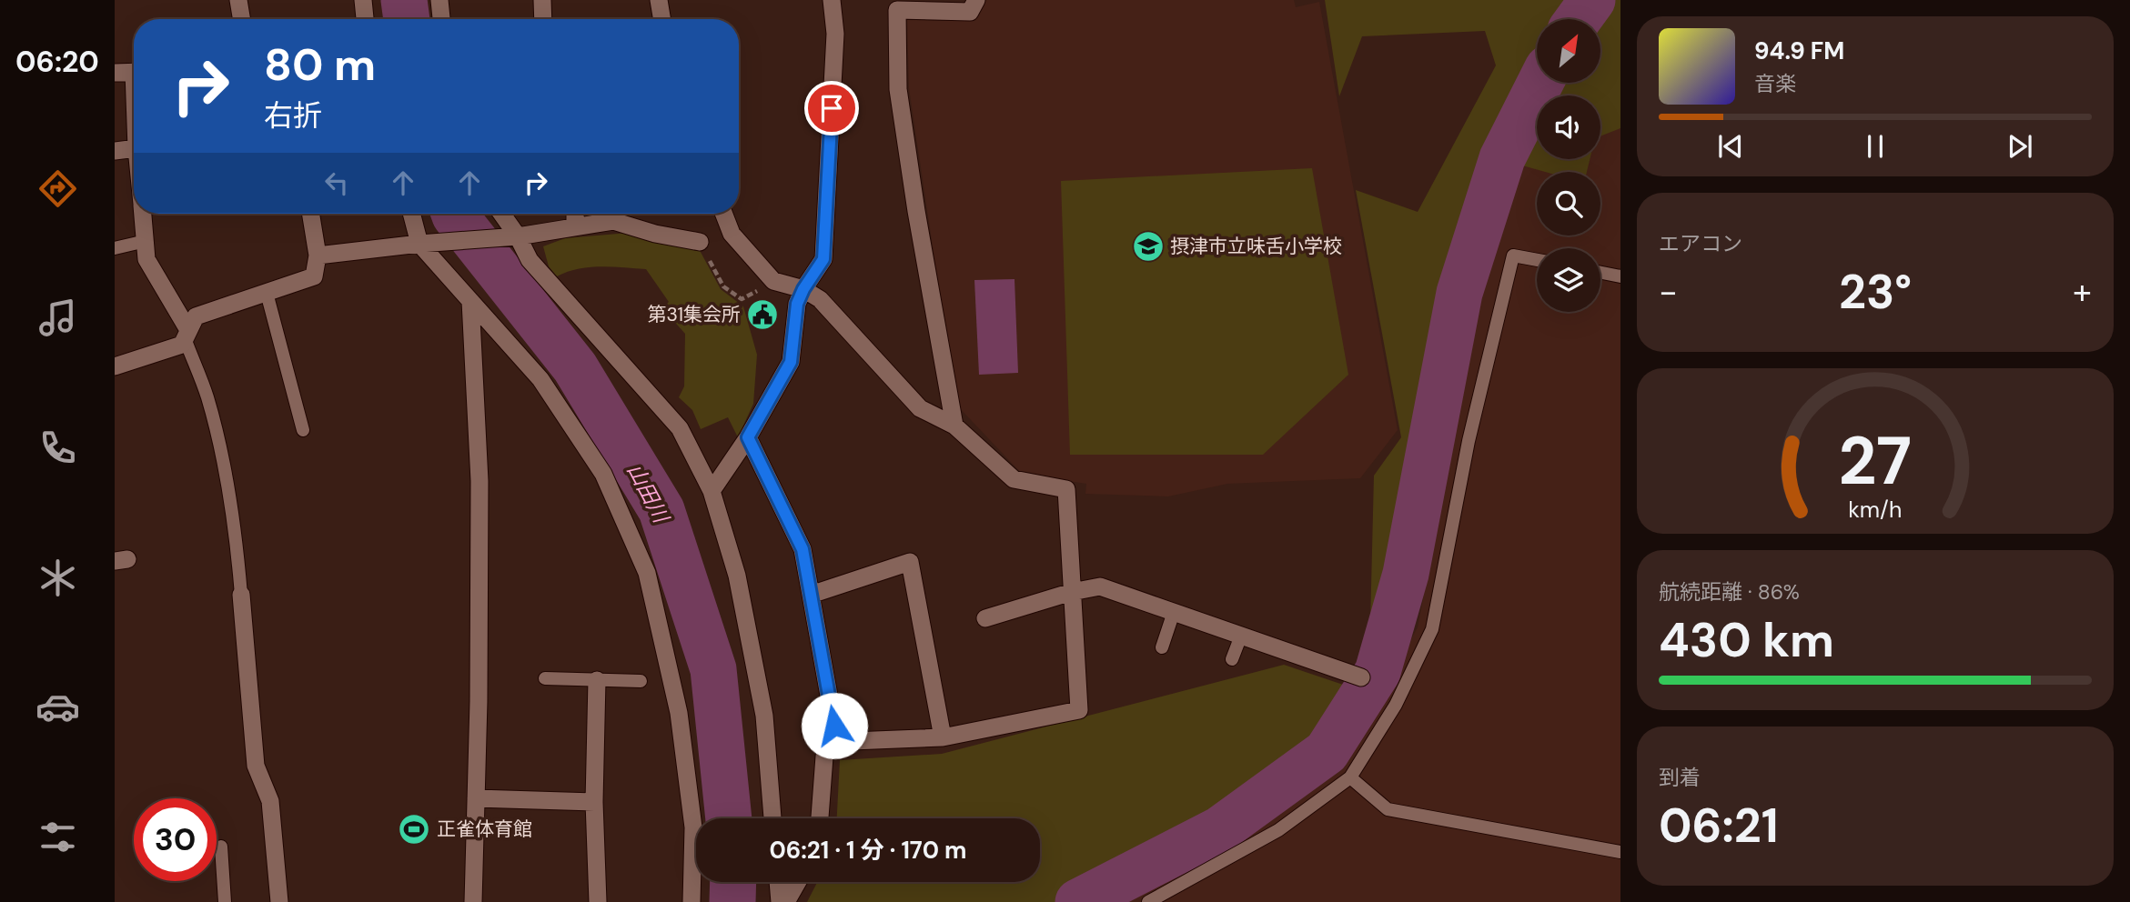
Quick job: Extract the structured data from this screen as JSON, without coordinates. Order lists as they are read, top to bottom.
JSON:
{
  "water": ["山田川"],
  "places": {
    "school or university": ["摂津市立味舌小学校"],
    "public building": ["第31集会所"],
    "sports": ["正雀体育館"]
  },
  "north": "top right",
  "page": {
    "tabs": "06:20",
    "turn": ["80 m", "右折"],
    "song": ["94.9 FM", "音楽"],
    "tile": [
      "エアコン",
      ["航続距離 · 86%", "430 km"],
      ["到着", "06:21"]
    ],
    "heat": ["−", "23°", "+"],
    "limit": "30",
    "trip": "06:21 · 1 分 · 170 m",
    "gauge": ["27", "km/h"]
  }
}
